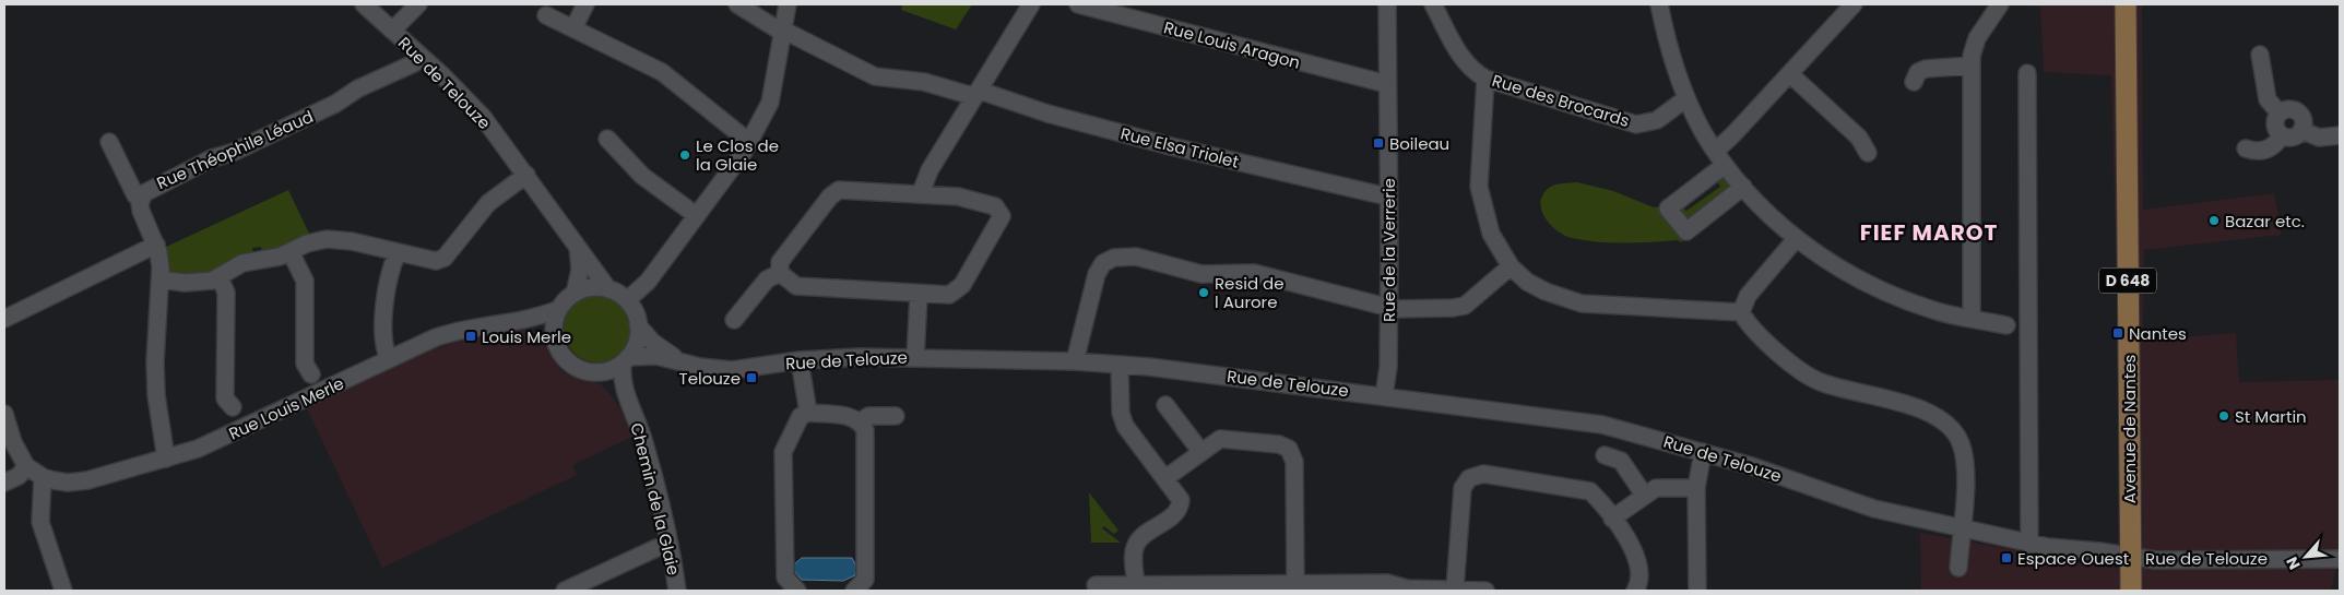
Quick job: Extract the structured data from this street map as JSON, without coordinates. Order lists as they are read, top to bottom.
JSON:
{
  "streets": {
    "main road": ["D 648", "Avenue de Nantes"],
    "street": [
      "Rue Louis Aragon",
      "Rue de Telouze",
      "Rue des Brocards",
      "Rue Elsa Triolet",
      "Rue Théophile Léaud",
      "Rue de la Verrerie",
      "Rue Louis Merle",
      "Chemin de la Glaie"
    ]
  },
  "crossings": [
    ["Rue Louis Aragon", "Rue de la Verrerie"],
    ["Rue de Telouze", "Rue Théophile Léaud"],
    ["Rue de Telouze", "Rue de la Verrerie"],
    ["Rue de Telouze", "Rue Louis Merle"],
    ["Rue de Telouze", "Avenue de Nantes"],
    ["Rue de Telouze", "Chemin de la Glaie"],
    ["Rue Elsa Triolet", "Rue de la Verrerie"],
    ["Rue Théophile Léaud", "Rue Louis Merle"],
    ["Rue Louis Merle", "Chemin de la Glaie"]
  ],
  "districts": ["FIEF MAROT"],
  "places": {
    "transit": [
      "Boileau",
      "Nantes",
      "Louis Merle",
      "Telouze",
      "Espace Ouest"
    ],
    "other": [
      "Le Clos de la Glaie",
      "Bazar etc.",
      "Resid de l Aurore",
      "St Martin"
    ]
  },
  "north": "bottom left"
}
